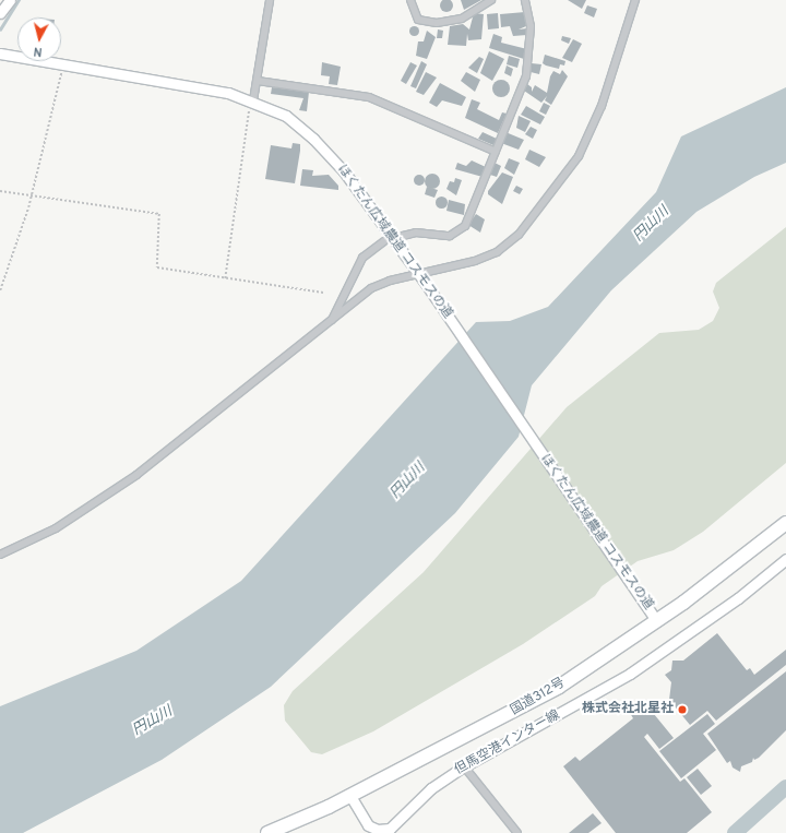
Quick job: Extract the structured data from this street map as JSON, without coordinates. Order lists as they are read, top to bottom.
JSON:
{
  "streets": {
    "highway": ["国道312号"],
    "street": ["ほくたん広域農道 コスモスの道", "但馬空港インター線"]
  },
  "crossings": [
    ["ほくたん広域農道 コスモスの道", "国道312号"],
    ["国道312号", "但馬空港インター線"]
  ],
  "water": ["円山川"],
  "places": ["株式会社北星社"],
  "north": "bottom"
}
